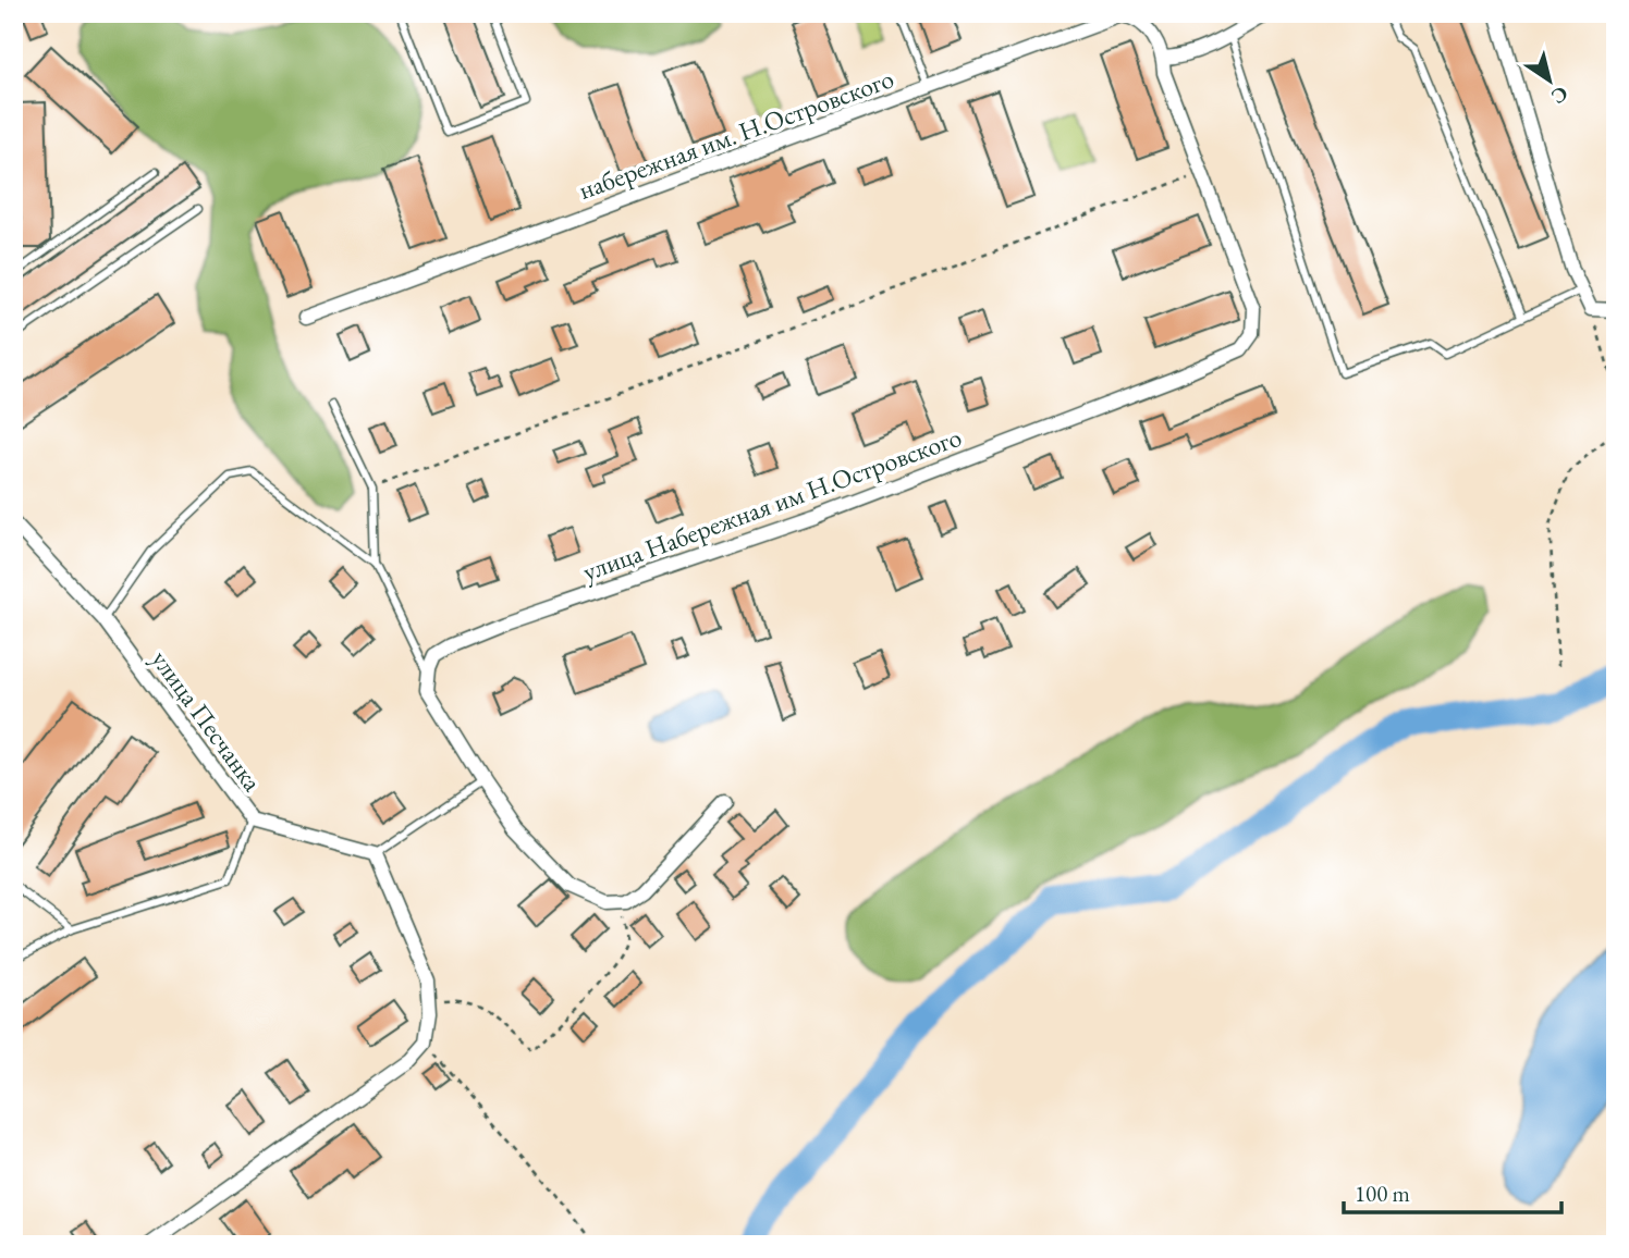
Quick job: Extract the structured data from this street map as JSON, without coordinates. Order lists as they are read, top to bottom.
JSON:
{
  "streets": {
    "street": ["набережная им. Н.Островского", "улица Набережная им Н.Островского", "улица Песчанка"]
  },
  "crossings": [
    ["набережная им. Н.Островского", "улица Набережная им Н.Островского"]
  ],
  "scale_bar": "100 m",
  "north": "bottom right"
}
